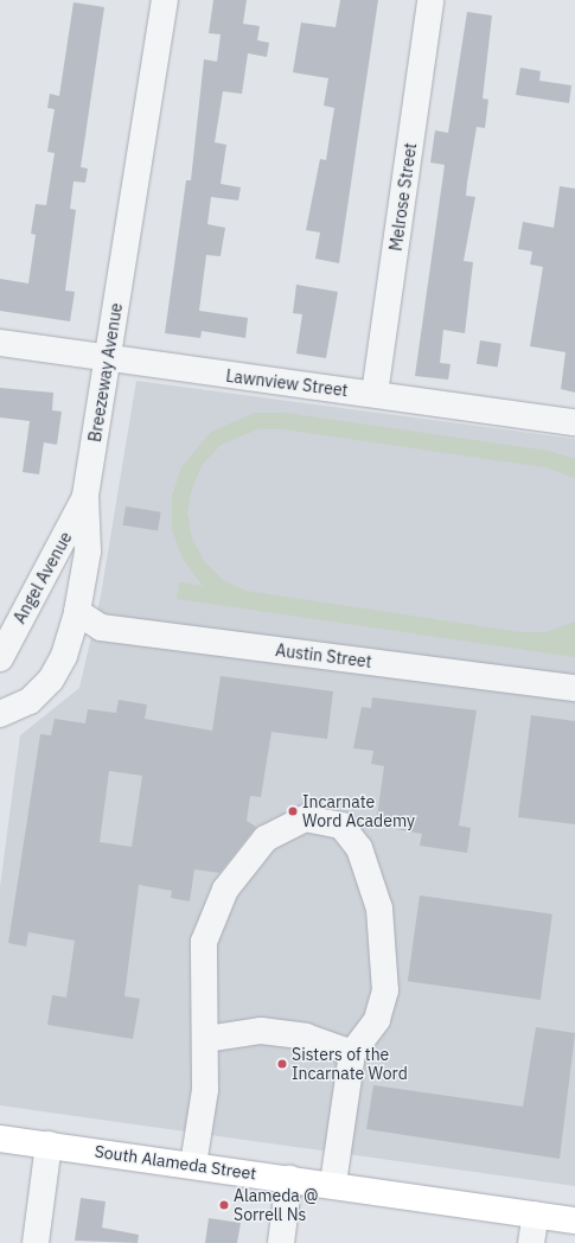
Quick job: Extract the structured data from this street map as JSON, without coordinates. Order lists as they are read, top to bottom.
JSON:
{
  "streets": {
    "main road": ["South Alameda Street"],
    "street": [
      "Melrose Street",
      "Breezeway Avenue",
      "Lawnview Street",
      "Angel Avenue",
      "Austin Street"
    ]
  },
  "crossings": [
    ["Melrose Street", "Lawnview Street"],
    ["Breezeway Avenue", "Lawnview Street"],
    ["Breezeway Avenue", "Angel Avenue"],
    ["Breezeway Avenue", "Austin Street"]
  ],
  "places": ["Incarnate Word Academy", "Sisters of the Incarnate Word", "Alameda @ Sorrell Ns"]
}
